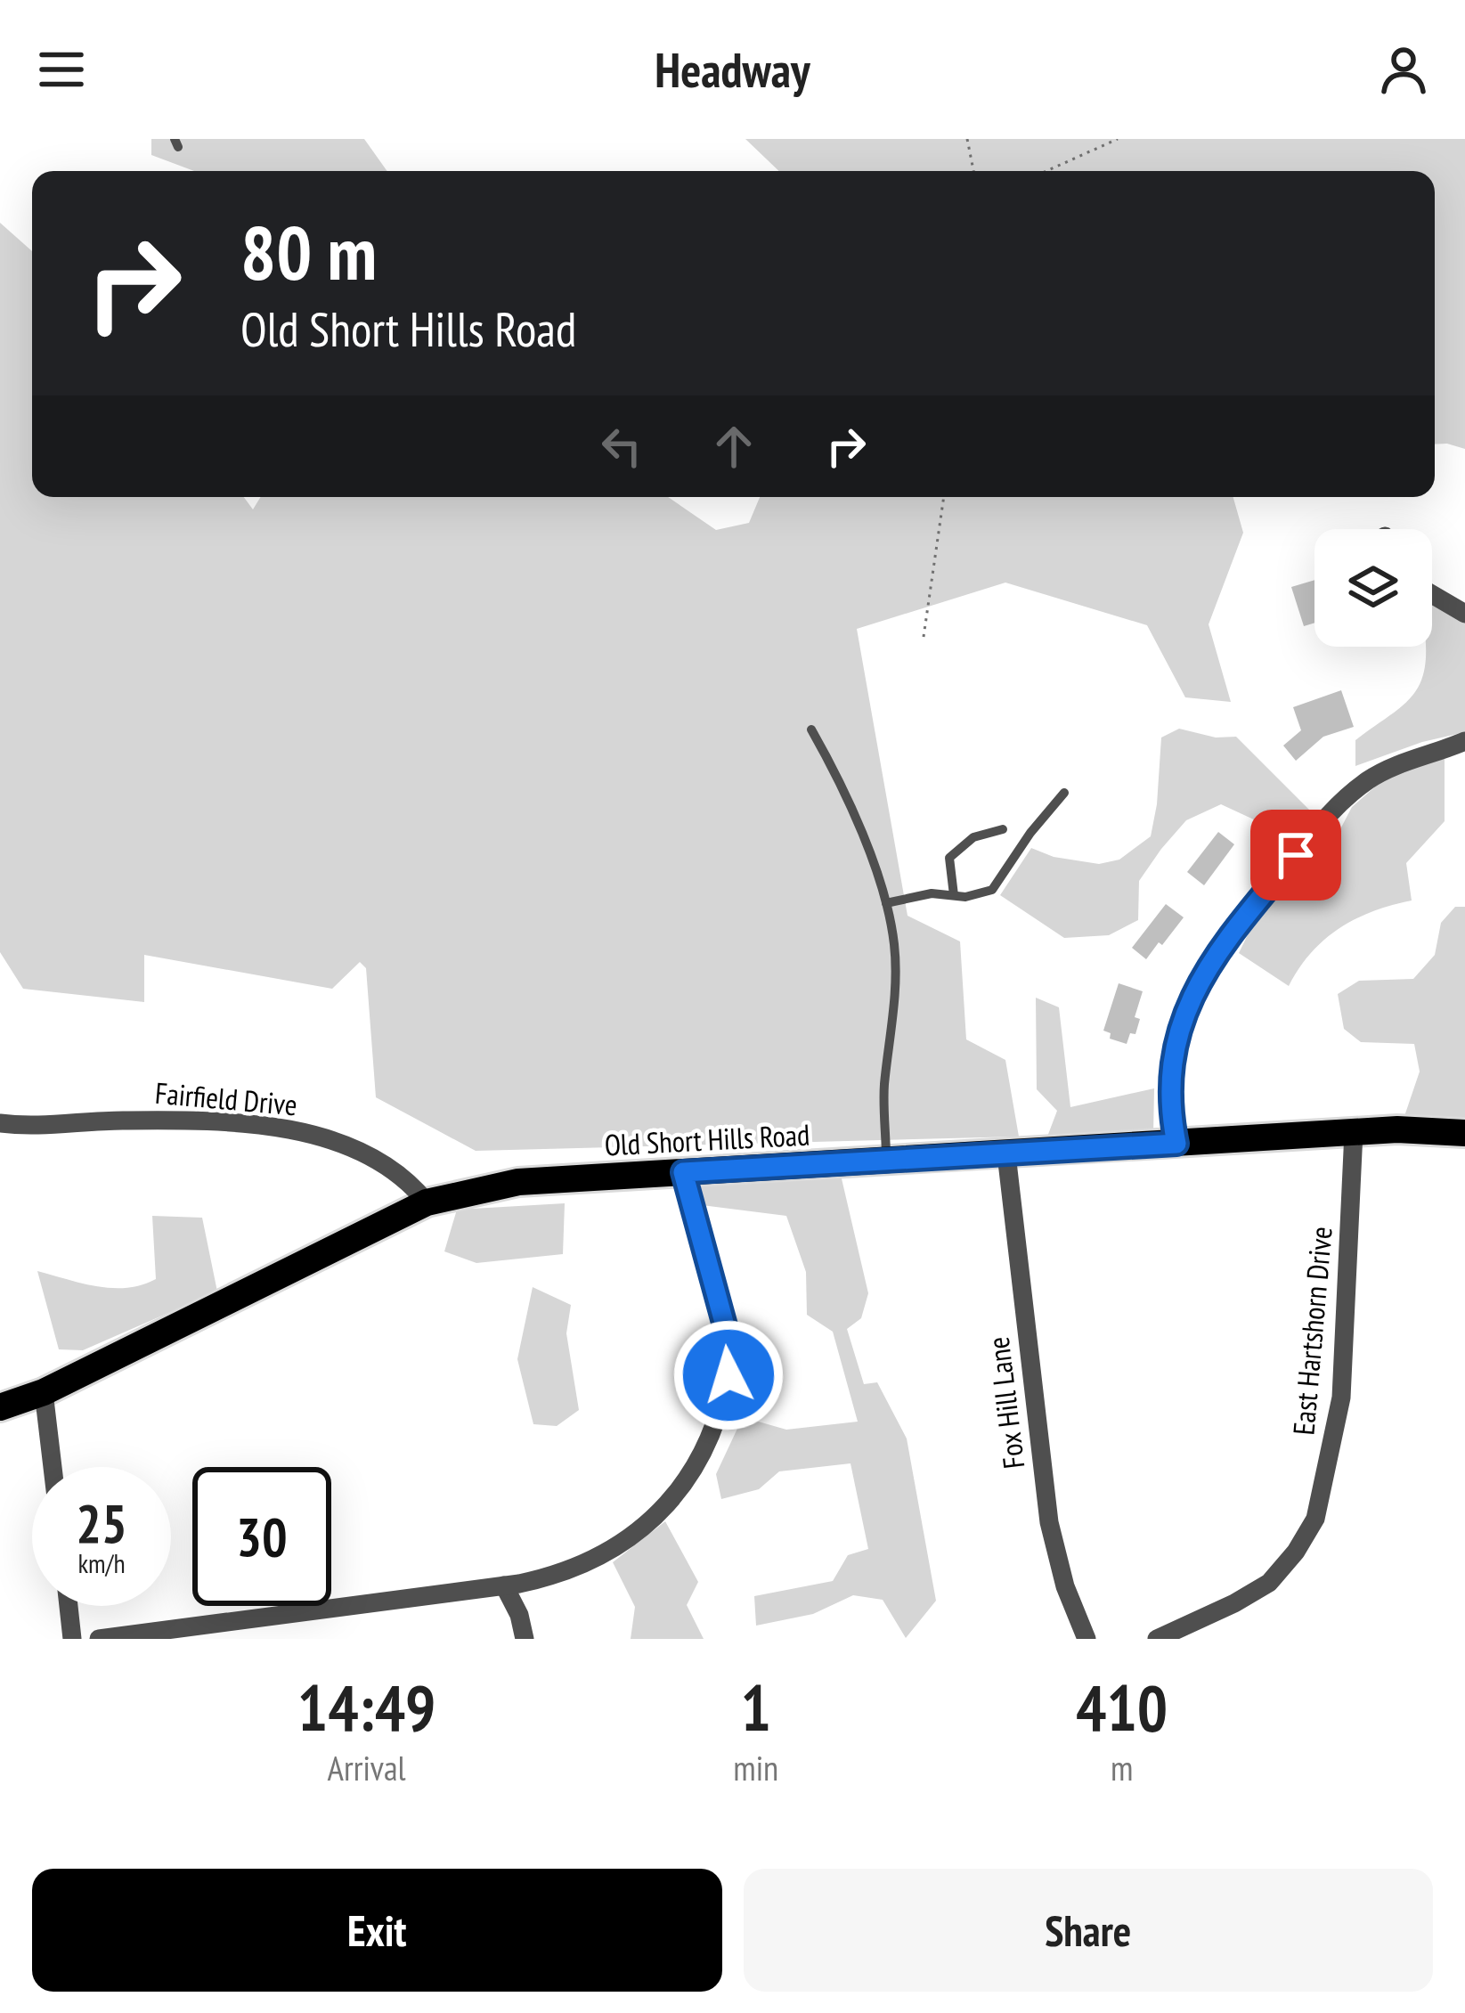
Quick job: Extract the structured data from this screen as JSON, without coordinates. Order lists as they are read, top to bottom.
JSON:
{
  "streets": {
    "main road": ["Old Short Hills Road"],
    "street": ["Fairfield Drive", "East Hartshorn Drive", "Fox Hill Lane"]
  },
  "crossings": [
    ["Fairfield Drive", "Old Short Hills Road"],
    ["Old Short Hills Road", "East Hartshorn Drive"],
    ["Old Short Hills Road", "Fox Hill Lane"]
  ],
  "page": {
    "header": "Headway",
    "turn": ["80 m", "Old Short Hills Road"],
    "speed": "25 km/h",
    "limit": "30",
    "eta": [
      "14:49",
      "Arrival",
      "1",
      "min",
      "410",
      "m"
    ],
    "buttons": ["Exit", "Share"]
  }
}
